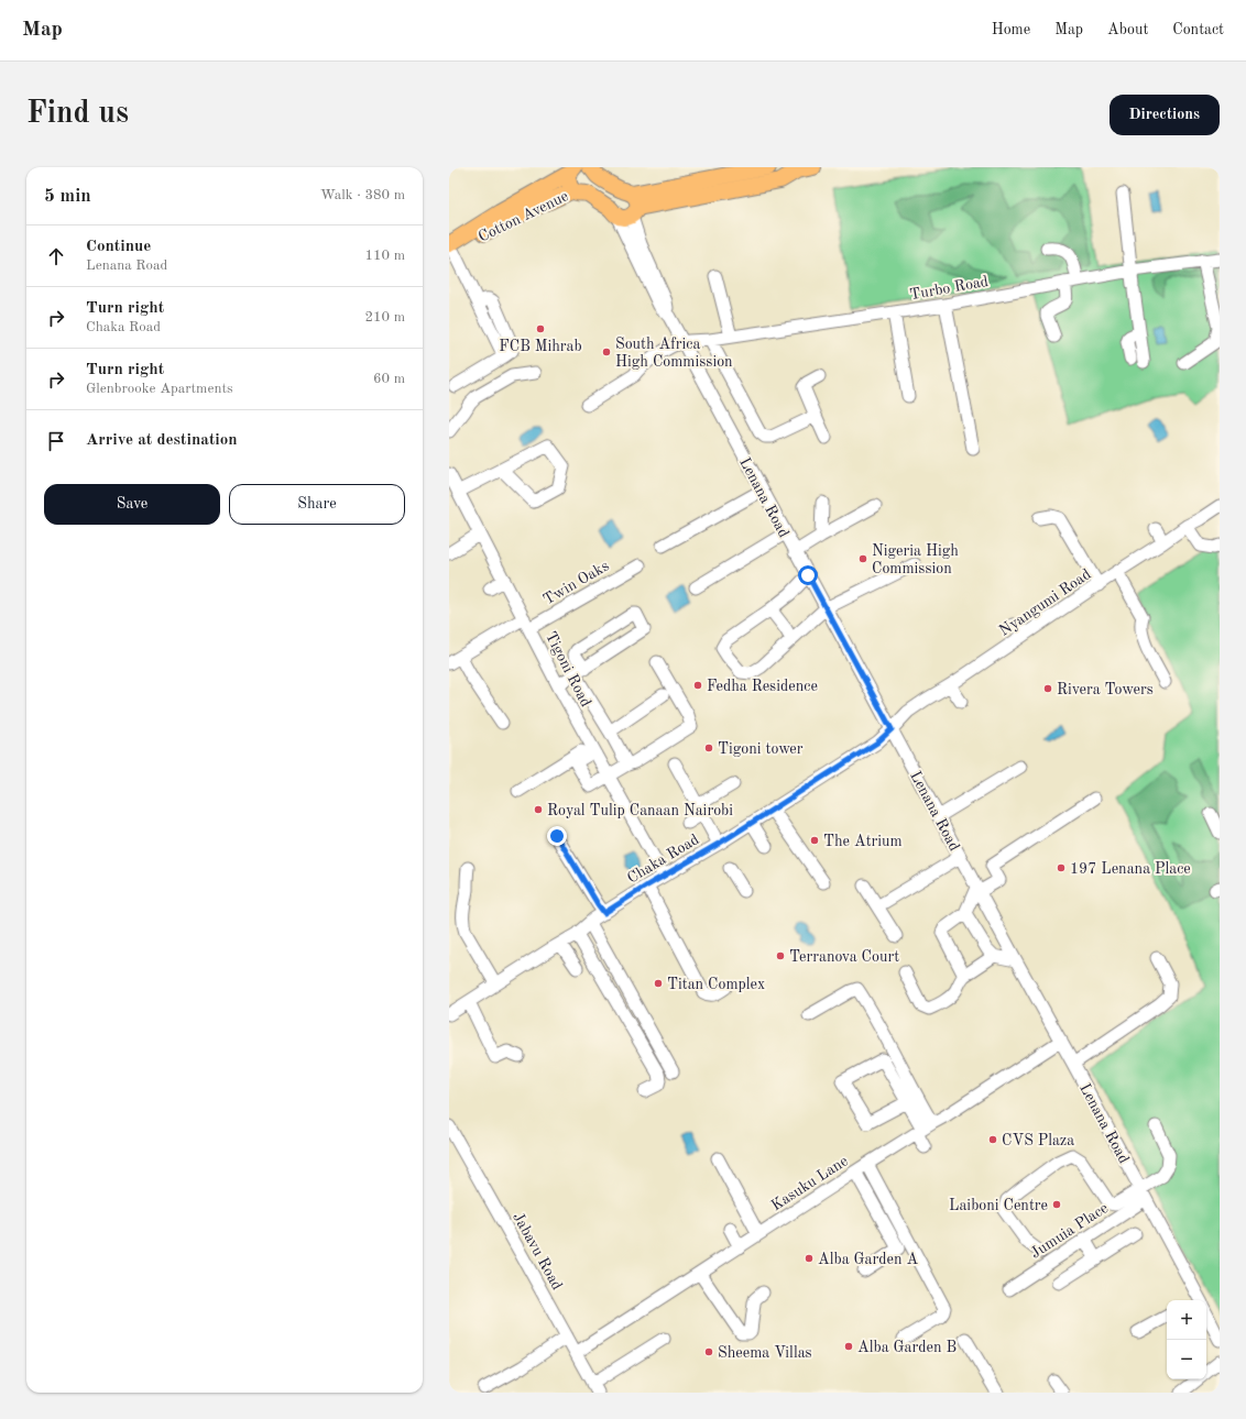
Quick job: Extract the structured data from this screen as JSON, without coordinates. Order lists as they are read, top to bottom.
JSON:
{
  "streets": {
    "main road": ["Cotton Avenue"],
    "street": [
      "Turbo Road",
      "Lenana Road",
      "Twin Oaks",
      "Nyangumi Road",
      "Tigoni Road",
      "Chaka Road",
      "Kasuku Lane",
      "Jumuia Place",
      "Jabavu Road"
    ]
  },
  "crossings": [
    ["Turbo Road", "Lenana Road"],
    ["Lenana Road", "Nyangumi Road"],
    ["Lenana Road", "Chaka Road"],
    ["Lenana Road", "Kasuku Lane"],
    ["Lenana Road", "Jumuia Place"],
    ["Twin Oaks", "Tigoni Road"],
    ["Nyangumi Road", "Chaka Road"],
    ["Tigoni Road", "Chaka Road"],
    ["Kasuku Lane", "Jabavu Road"]
  ],
  "places": [
    "FCB Mihrab",
    "South Africa High Commission",
    "Nigeria High Commission",
    "Fedha Residence",
    "Rivera Towers",
    "Tigoni tower",
    "Royal Tulip Canaan Nairobi",
    "The Atrium",
    "197 Lenana Place",
    "Terranova Court",
    "Titan Complex",
    "CVS Plaza",
    "Laiboni Centre",
    "Alba Garden A",
    "Alba Garden B",
    "Sheema Villas"
  ],
  "page": {
    "header": "Map",
    "nav": [
      "Home",
      "Map",
      "About",
      "Contact"
    ],
    "buttons": [
      "Directions",
      ["Save", "Share"]
    ],
    "title": "Find us",
    "heading": ["5 min", "Walk · 380 m"],
    "list": [
      ["Continue", "Lenana Road", "110 m"],
      ["Turn right", "Chaka Road", "210 m"],
      ["Turn right", "Glenbrooke Apartments", "60 m"],
      "Arrive at destination"
    ],
    "map_buttons": ["+", "−"]
  }
}
